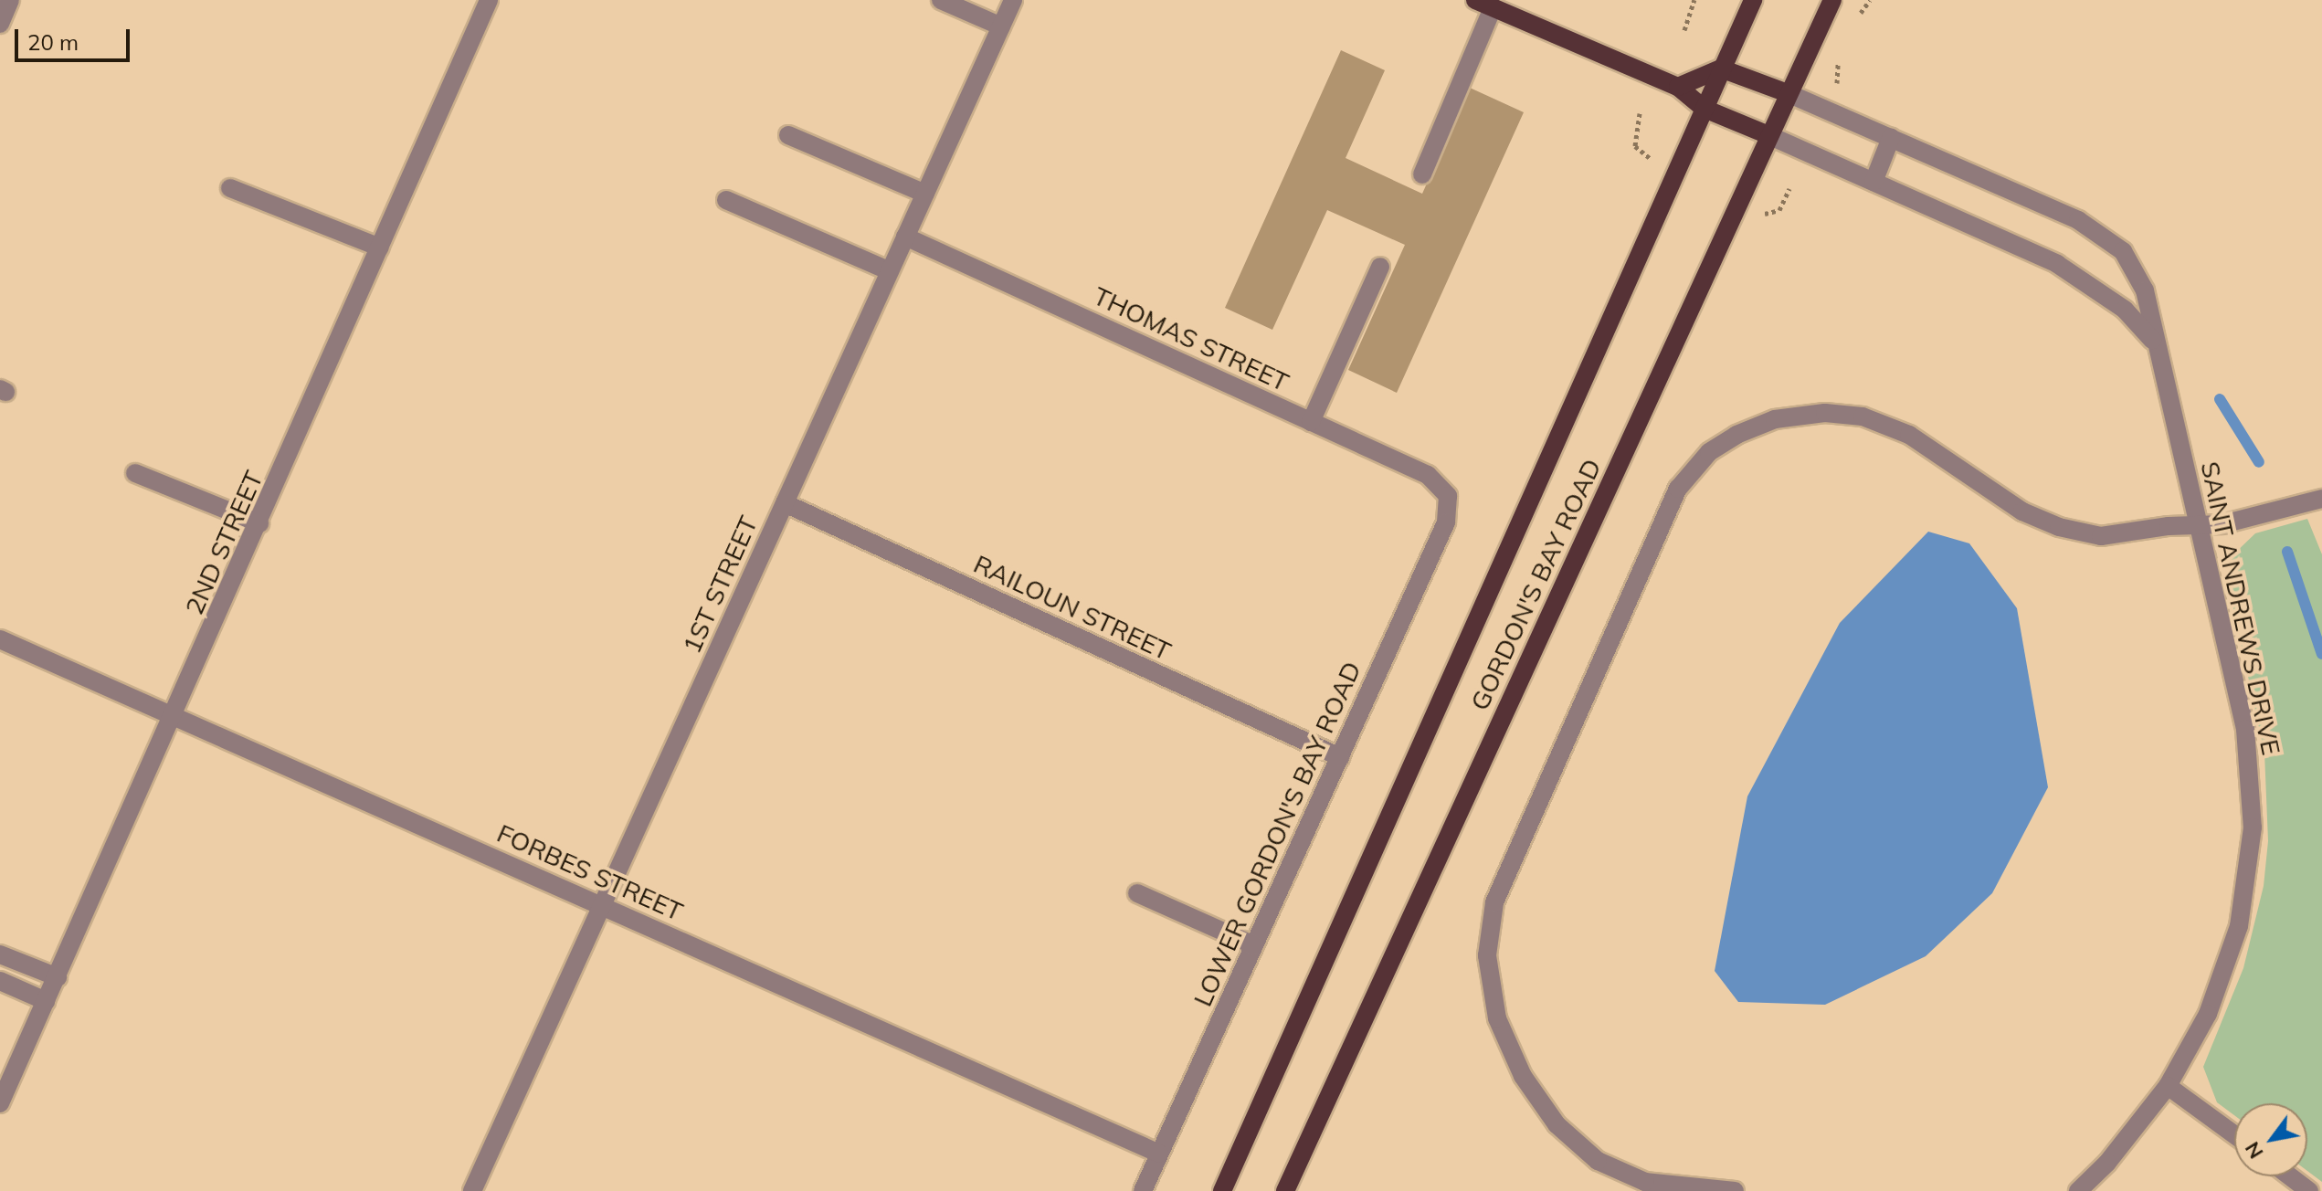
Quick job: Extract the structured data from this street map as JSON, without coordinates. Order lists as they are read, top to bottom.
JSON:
{
  "streets": {
    "main road": ["GORDON'S BAY ROAD"],
    "street": [
      "THOMAS STREET",
      "2ND STREET",
      "1ST STREET",
      "RAILOUN STREET",
      "SAINT ANDREWS DRIVE",
      "LOWER GORDON'S BAY ROAD",
      "FORBES STREET"
    ]
  },
  "crossings": [
    ["THOMAS STREET", "1ST STREET"],
    ["THOMAS STREET", "LOWER GORDON'S BAY ROAD"],
    ["2ND STREET", "FORBES STREET"],
    ["1ST STREET", "RAILOUN STREET"],
    ["1ST STREET", "FORBES STREET"],
    ["GORDON'S BAY ROAD", "SAINT ANDREWS DRIVE"],
    ["RAILOUN STREET", "LOWER GORDON'S BAY ROAD"],
    ["LOWER GORDON'S BAY ROAD", "FORBES STREET"]
  ],
  "scale_bar": "20 m",
  "north": "bottom left"
}
